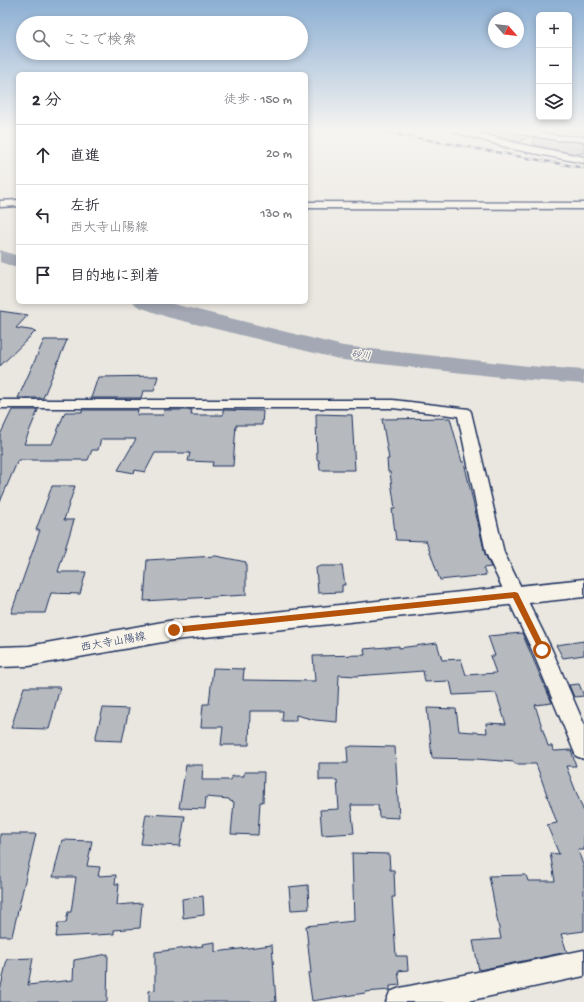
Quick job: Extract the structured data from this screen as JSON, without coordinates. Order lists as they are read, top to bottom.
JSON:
{
  "streets": {
    "main road": ["西大寺山陽線"]
  },
  "water": ["砂川"],
  "north": "bottom right",
  "page": {
    "map_buttons": ["+", "−"],
    "search": "ここで検索",
    "heading": ["2 分", "徒歩 · 150 m"],
    "list": [
      ["直進", "20 m"],
      ["左折", "西大寺山陽線", "130 m"],
      "目的地に到着"
    ]
  }
}
